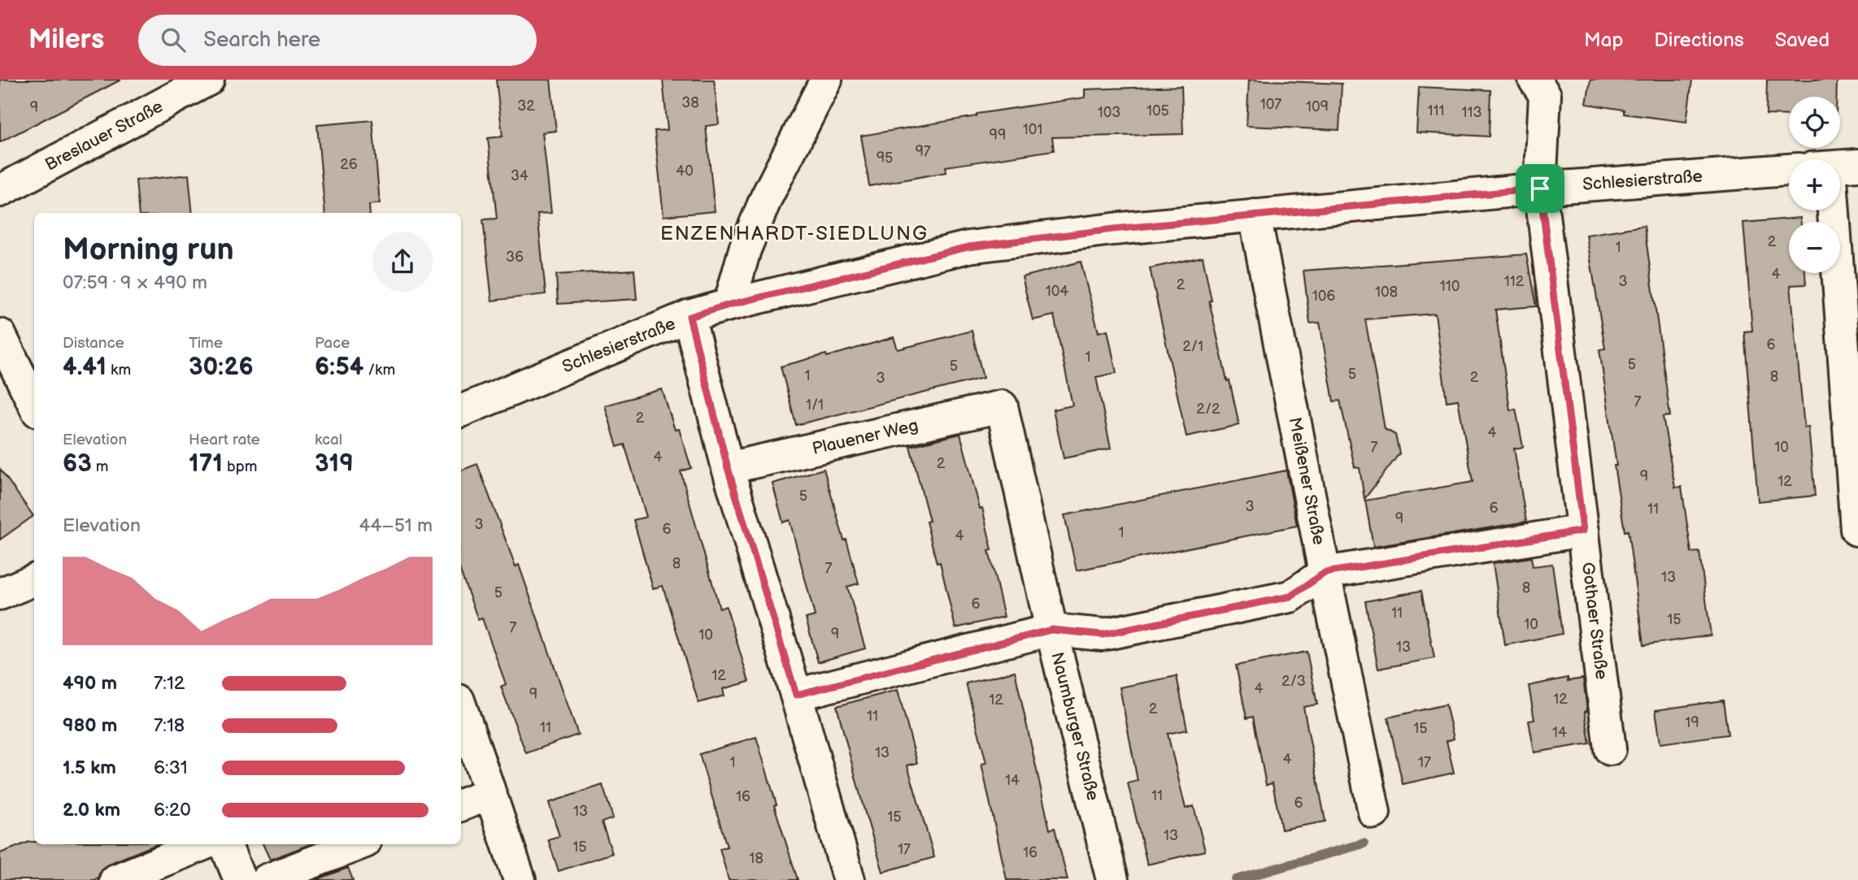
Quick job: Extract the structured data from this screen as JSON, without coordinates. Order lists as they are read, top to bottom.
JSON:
{
  "streets": {
    "street": [
      "Breslauer Straße",
      "Schlesierstraße",
      "Plauener Weg",
      "Meißener Straße",
      "Gothaer Straße",
      "Naumburger Straße"
    ]
  },
  "crossings": [
    ["Schlesierstraße", "Meißener Straße"],
    ["Schlesierstraße", "Gothaer Straße"],
    ["Plauener Weg", "Naumburger Straße"]
  ],
  "districts": ["ENZENHARDT-SIEDLUNG"],
  "house_numbers": [
    "38",
    "107",
    "32",
    "109",
    "9",
    "105",
    "111",
    "103",
    "113",
    "101",
    "99",
    "97",
    "95",
    "26",
    "40",
    "34",
    "2",
    "1",
    "36",
    "4",
    "112",
    "3",
    "2",
    "110",
    "104",
    "108",
    "106",
    "6",
    "2/1",
    "1",
    "5",
    "5",
    "5",
    "1",
    "8",
    "2",
    "3",
    "7",
    "1/1",
    "2/2",
    "2",
    "4",
    "7",
    "10",
    "4",
    "2",
    "9",
    "12",
    "5",
    "3",
    "6",
    "11",
    "9",
    "3",
    "6",
    "1",
    "4",
    "8",
    "7",
    "13",
    "8",
    "5",
    "6",
    "11",
    "15",
    "10",
    "7",
    "9",
    "10",
    "13",
    "12",
    "2/3",
    "4",
    "9",
    "12",
    "12",
    "2",
    "11",
    "19",
    "11",
    "15",
    "14",
    "13",
    "4",
    "1",
    "17",
    "14",
    "11",
    "16",
    "6",
    "13",
    "15",
    "13",
    "15",
    "17",
    "16",
    "18"
  ],
  "page": {
    "header": "Milers",
    "search": "Search here",
    "nav": ["Map", "Directions", "Saved"],
    "map_buttons": ["+", "−"],
    "heading": ["Morning run", "07:59 · 9 × 490 m"],
    "stats": [
      ["Distance", "4.41 km"],
      ["Time", "30:26"],
      ["Pace", "6:54 /km"],
      ["Elevation", "63 m"],
      ["Heart rate", "171 bpm"],
      ["kcal", "319"]
    ],
    "chart": ["Elevation", "44–51 m"],
    "list": [
      {
        "name": "490 m",
        "note": "7:12"
      },
      {
        "name": "980 m",
        "note": "7:18"
      },
      {
        "name": "1.5 km",
        "note": "6:31"
      },
      {
        "name": "2.0 km",
        "note": "6:20"
      }
    ]
  }
}
